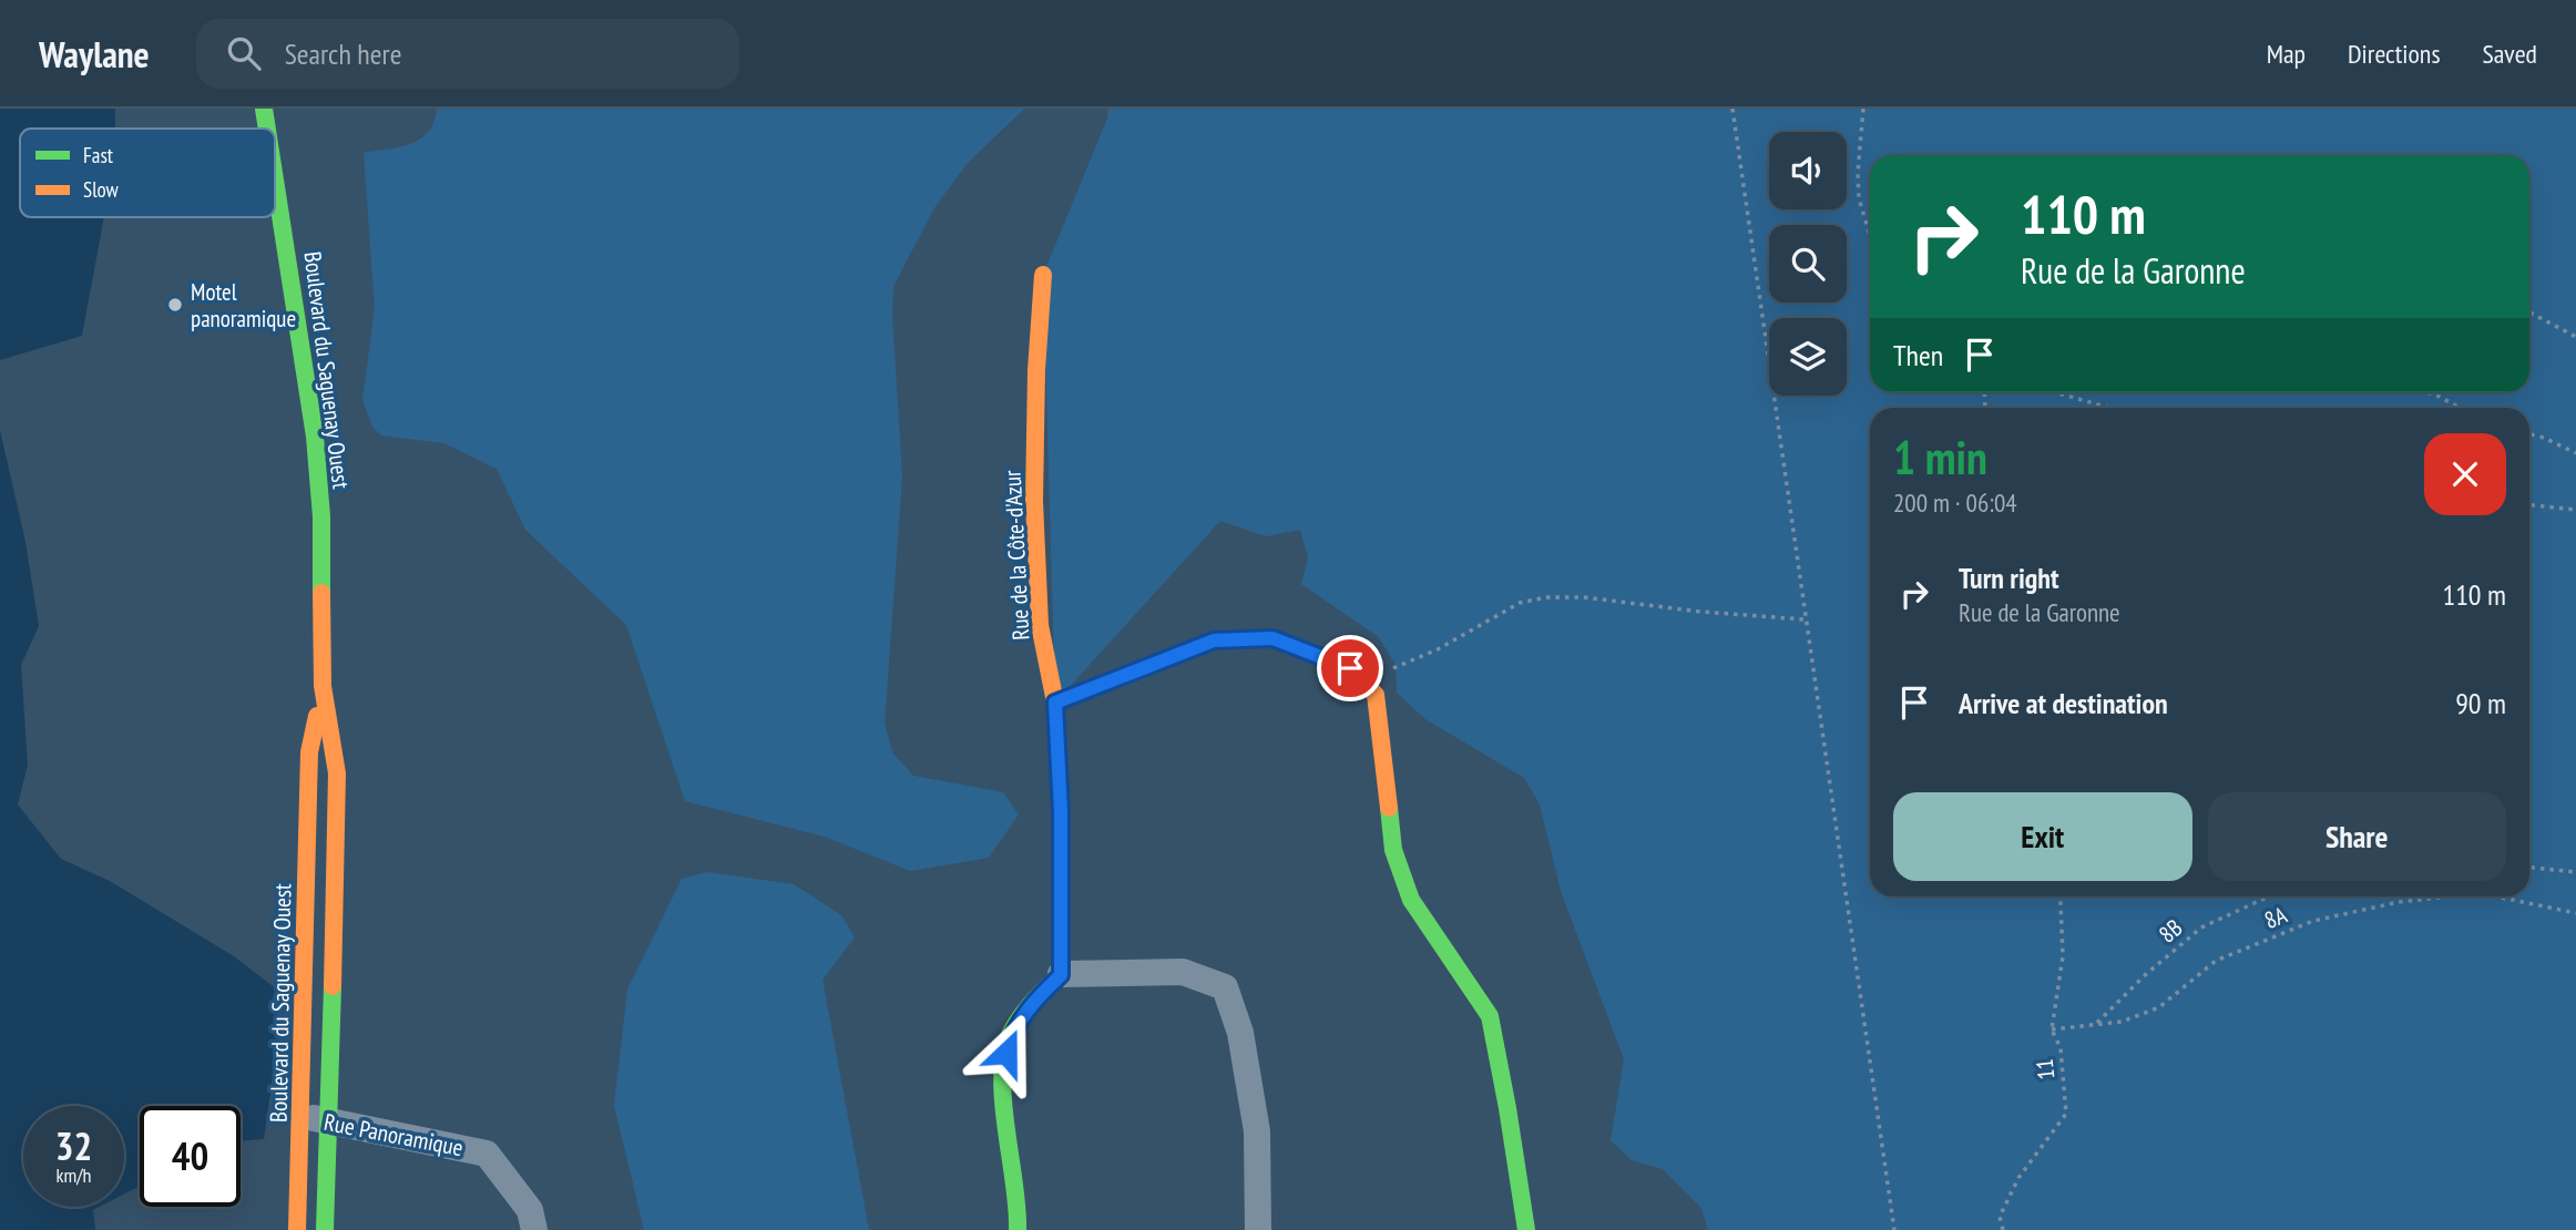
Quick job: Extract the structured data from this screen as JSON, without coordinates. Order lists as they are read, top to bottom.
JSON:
{
  "streets": {
    "street": ["Boulevard du Saguenay Ouest", "Rue de la Côte-d'Azur", "Rue Panoramique"],
    "path": ["8A", "8B", "11"]
  },
  "crossings": [
    ["Boulevard du Saguenay Ouest", "Rue Panoramique"],
    ["8A", "8B"],
    ["8A", "11"]
  ],
  "places": ["Motel panoramique"],
  "legend": ["Fast", "Slow"],
  "page": {
    "header": "Waylane",
    "search": "Search here",
    "nav": ["Map", "Directions", "Saved"],
    "turn": ["110 m", "Rue de la Garonne"],
    "then": "Then",
    "heading": ["1 min", "200 m · 06:04"],
    "list": [
      {
        "name": "Turn right",
        "note": "Rue de la Garonne",
        "value": "110 m"
      },
      {
        "name": "Arrive at destination",
        "value": "90 m"
      }
    ],
    "buttons": ["Exit", "Share"],
    "speed": "32 km/h",
    "limit": "40"
  }
}
